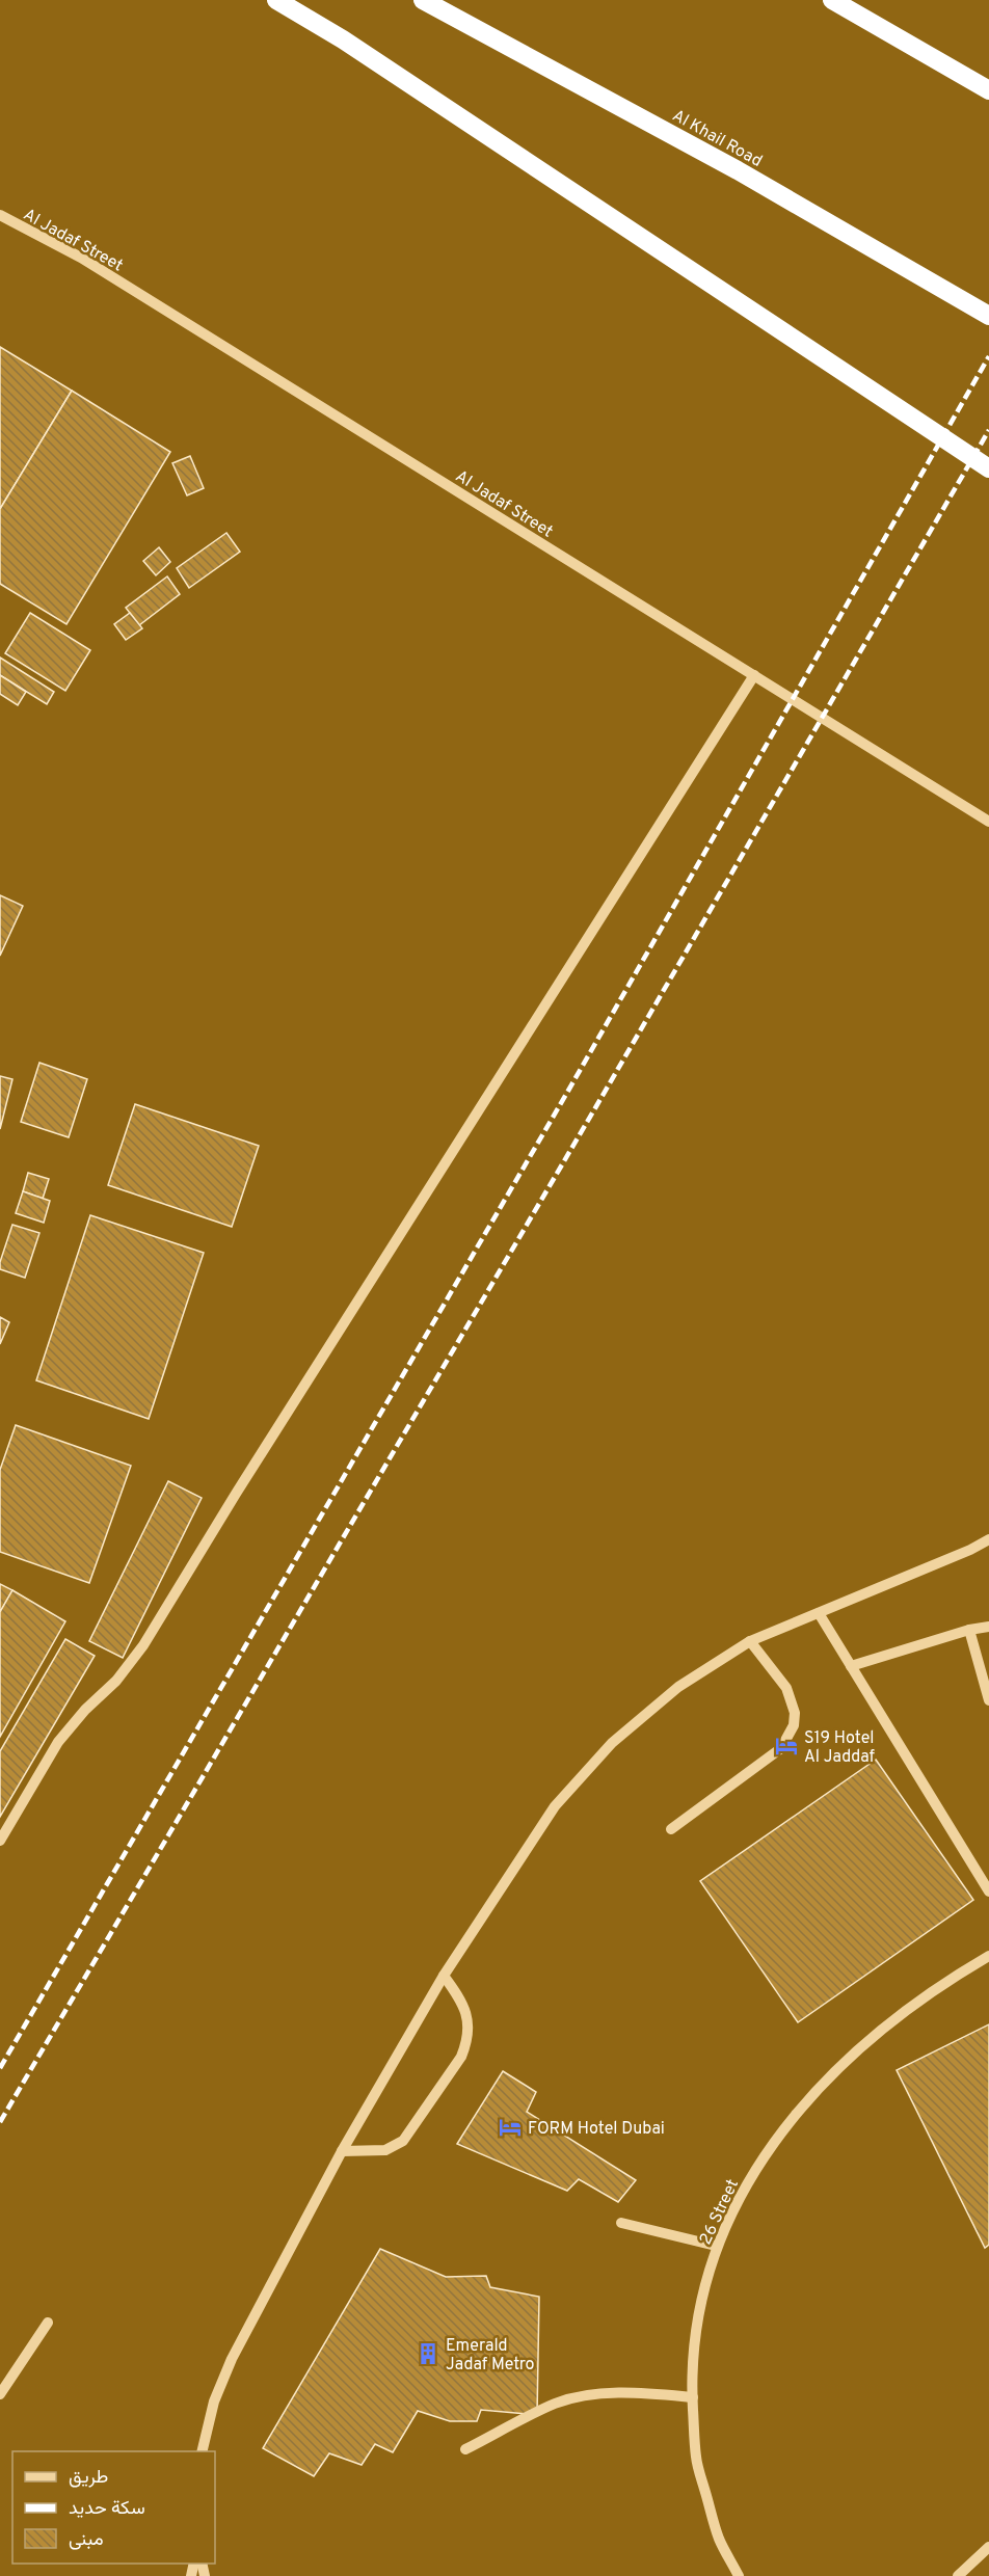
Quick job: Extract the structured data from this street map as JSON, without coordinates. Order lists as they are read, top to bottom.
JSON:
{
  "streets": {
    "highway": ["Al Khail Road"],
    "street": ["Al Jadaf Street", "26 Street"]
  },
  "places": {
    "hotel": ["S19 Hotel Al Jaddaf", "FORM Hotel Dubai"],
    "building": ["Emerald Jadaf Metro"]
  },
  "legend": ["طريق", "سكة حديد", "مبنى"]
}
